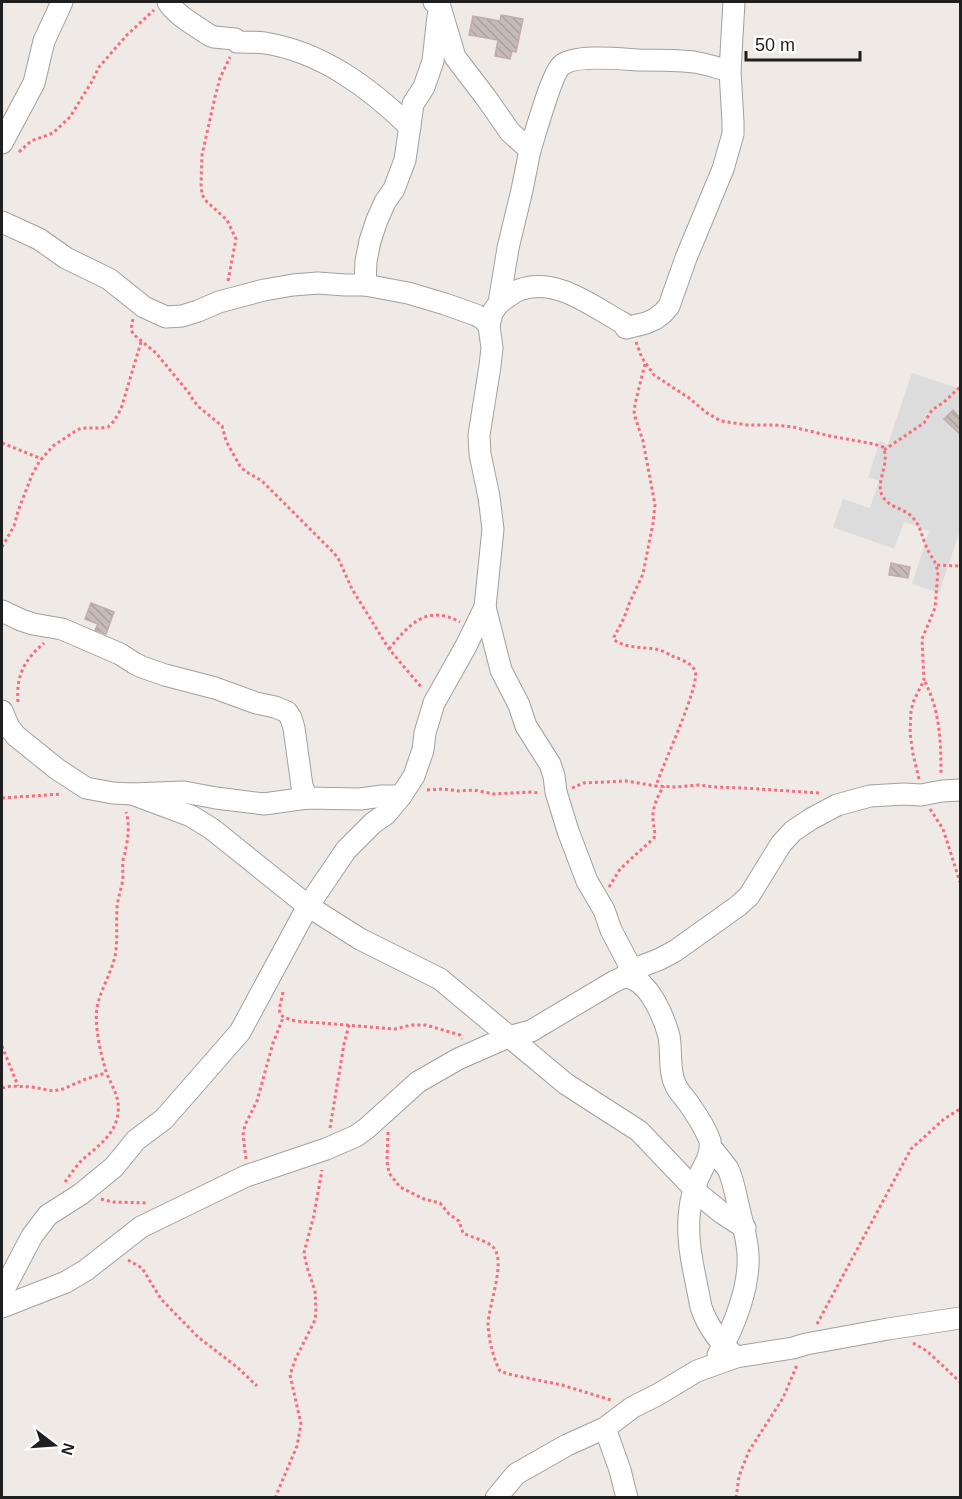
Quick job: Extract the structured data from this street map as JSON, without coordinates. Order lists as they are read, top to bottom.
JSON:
{
  "scale_bar": "50 m",
  "north": "right"
}
